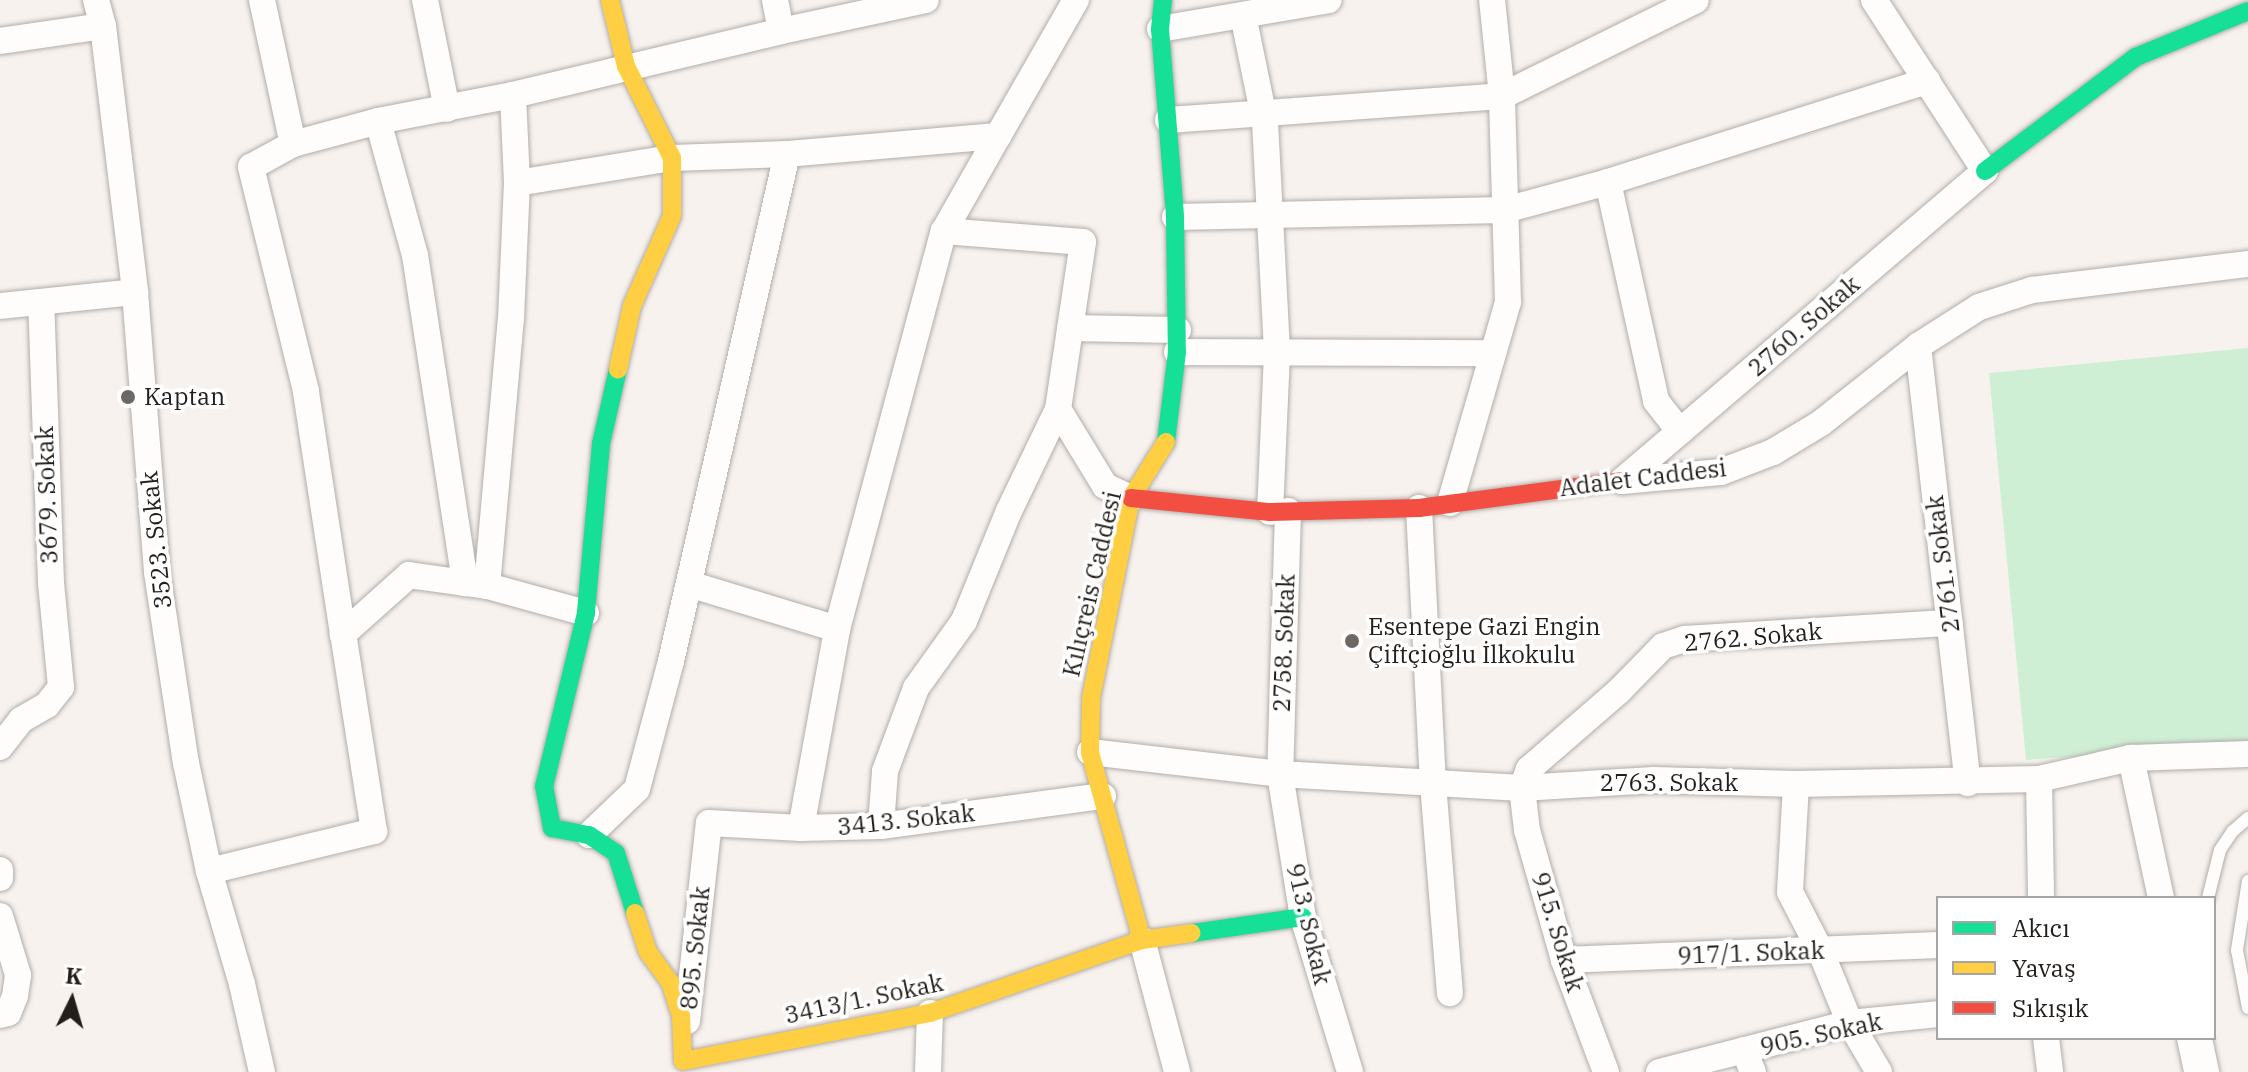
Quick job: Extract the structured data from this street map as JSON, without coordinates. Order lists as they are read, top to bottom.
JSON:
{
  "streets": {
    "street": [
      "2760. Sokak",
      "Adalet Caddesi",
      "3679. Sokak",
      "3523. Sokak",
      "2761. Sokak",
      "Kılıçreis Caddesi",
      "2762. Sokak",
      "2758. Sokak",
      "2763. Sokak",
      "3413. Sokak",
      "913. Sokak",
      "915. Sokak",
      "895. Sokak",
      "917/1. Sokak",
      "3413/1. Sokak",
      "905. Sokak"
    ]
  },
  "crossings": [
    ["2760. Sokak", "Adalet Caddesi"],
    ["Adalet Caddesi", "2761. Sokak"],
    ["Adalet Caddesi", "Kılıçreis Caddesi"],
    ["Adalet Caddesi", "2758. Sokak"],
    ["2761. Sokak", "2762. Sokak"],
    ["2761. Sokak", "2763. Sokak"],
    ["Kılıçreis Caddesi", "2763. Sokak"],
    ["Kılıçreis Caddesi", "3413. Sokak"],
    ["Kılıçreis Caddesi", "3413/1. Sokak"],
    ["2762. Sokak", "2763. Sokak"],
    ["2762. Sokak", "915. Sokak"],
    ["2758. Sokak", "2763. Sokak"],
    ["2758. Sokak", "913. Sokak"],
    ["2763. Sokak", "913. Sokak"],
    ["2763. Sokak", "915. Sokak"],
    ["3413. Sokak", "895. Sokak"],
    ["913. Sokak", "3413/1. Sokak"],
    ["915. Sokak", "917/1. Sokak"],
    ["895. Sokak", "3413/1. Sokak"]
  ],
  "places": ["Kaptan", "Esentepe Gazi Engin Çiftçioğlu İlkokulu"],
  "legend": ["Akıcı", "Yavaş", "Sıkışık"],
  "north": "top"
}
